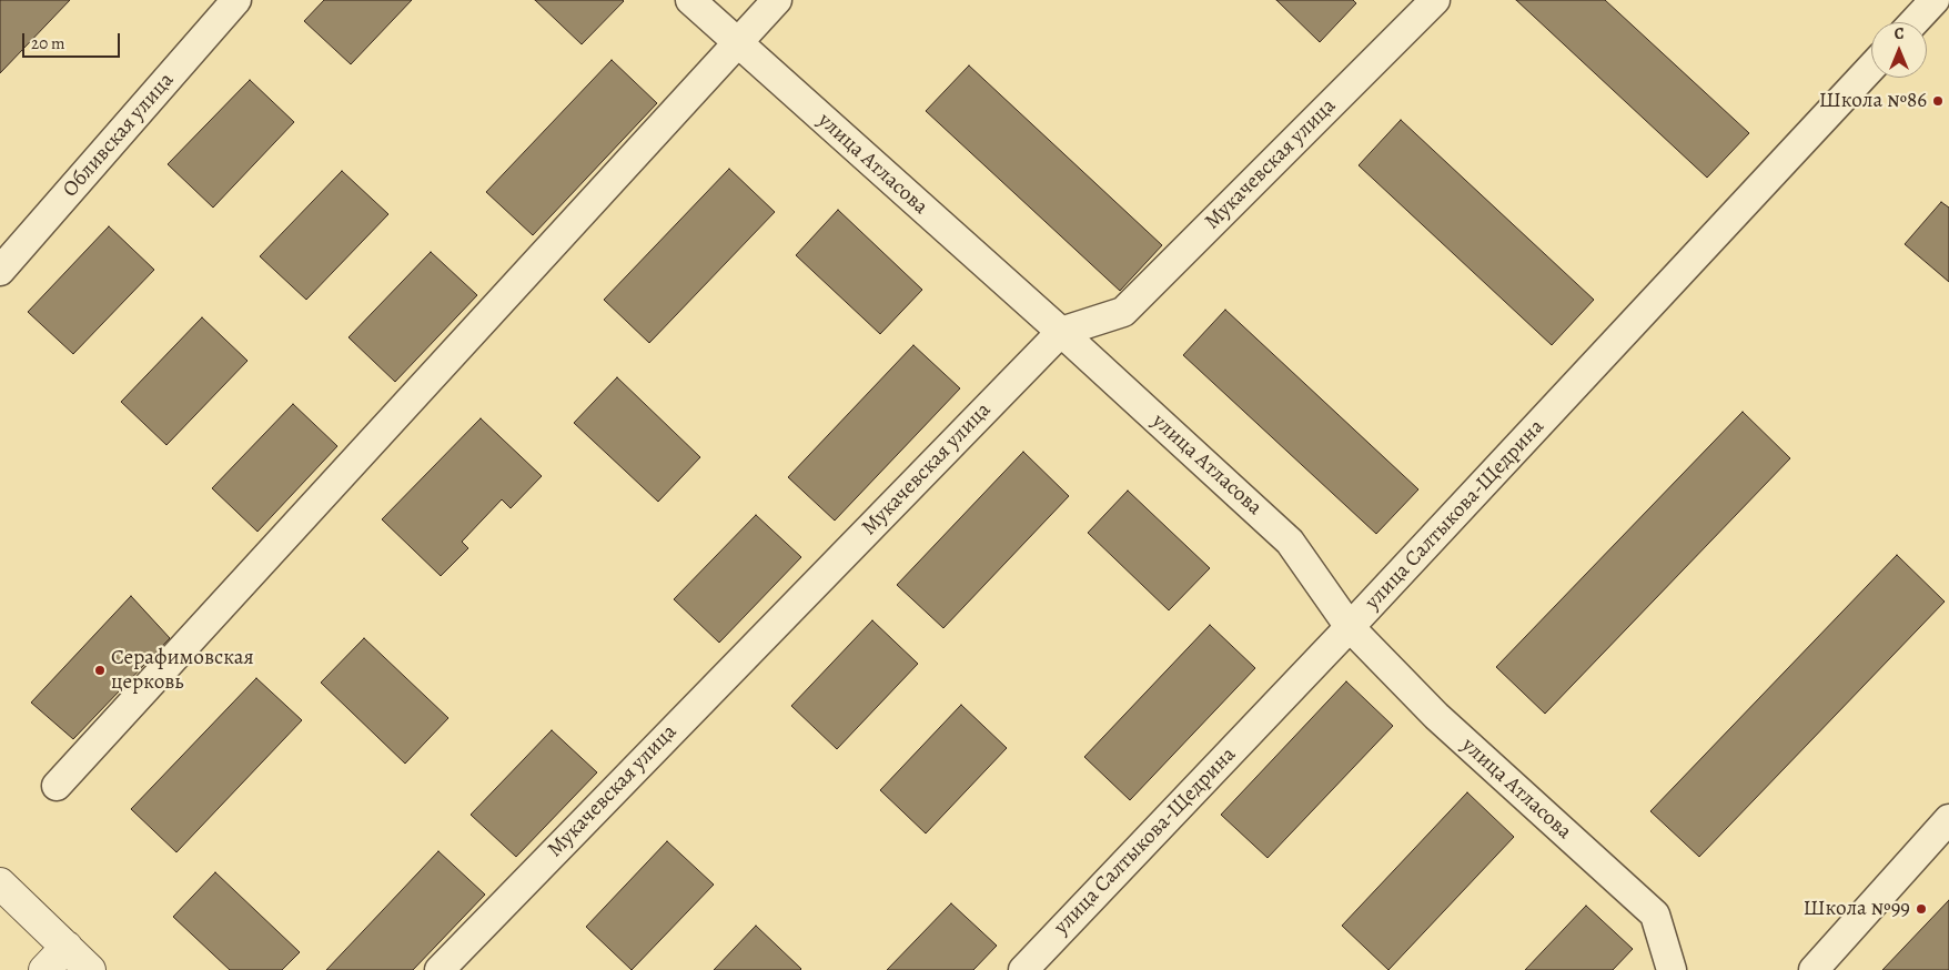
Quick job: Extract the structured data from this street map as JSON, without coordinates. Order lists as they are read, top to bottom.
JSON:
{
  "streets": {
    "street": [
      "Обливская улица",
      "улица Атласова",
      "Мукачевская улица",
      "улица Салтыкова-Щедрина"
    ]
  },
  "crossings": [
    ["улица Атласова", "Мукачевская улица"],
    ["улица Атласова", "улица Салтыкова-Щедрина"]
  ],
  "places": ["Школа №86", "Серафимовская церковь", "Школа №99"],
  "scale_bar": "20 m",
  "north": "top"
}
